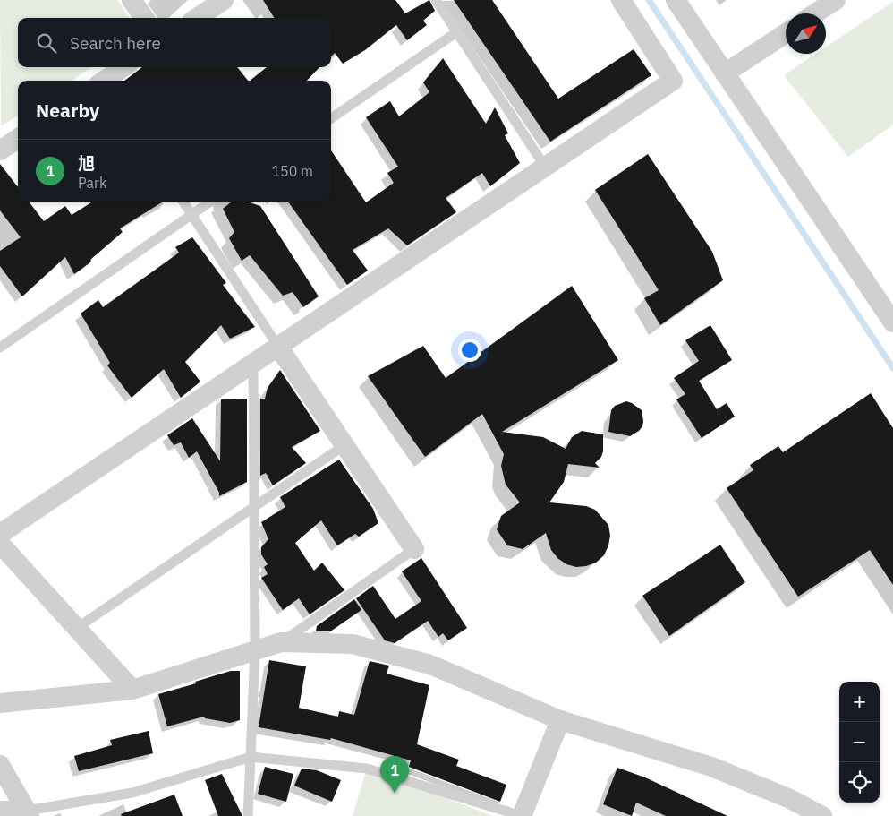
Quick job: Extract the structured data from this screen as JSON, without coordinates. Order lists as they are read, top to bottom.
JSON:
{
  "north": "top right",
  "page": {
    "search": "Search here",
    "heading": "Nearby",
    "list": [
      {
        "mark": "1",
        "name": "旭",
        "note": "Park",
        "value": "150 m"
      }
    ],
    "map_buttons": ["+", "−"],
    "pins": "1"
  }
}
